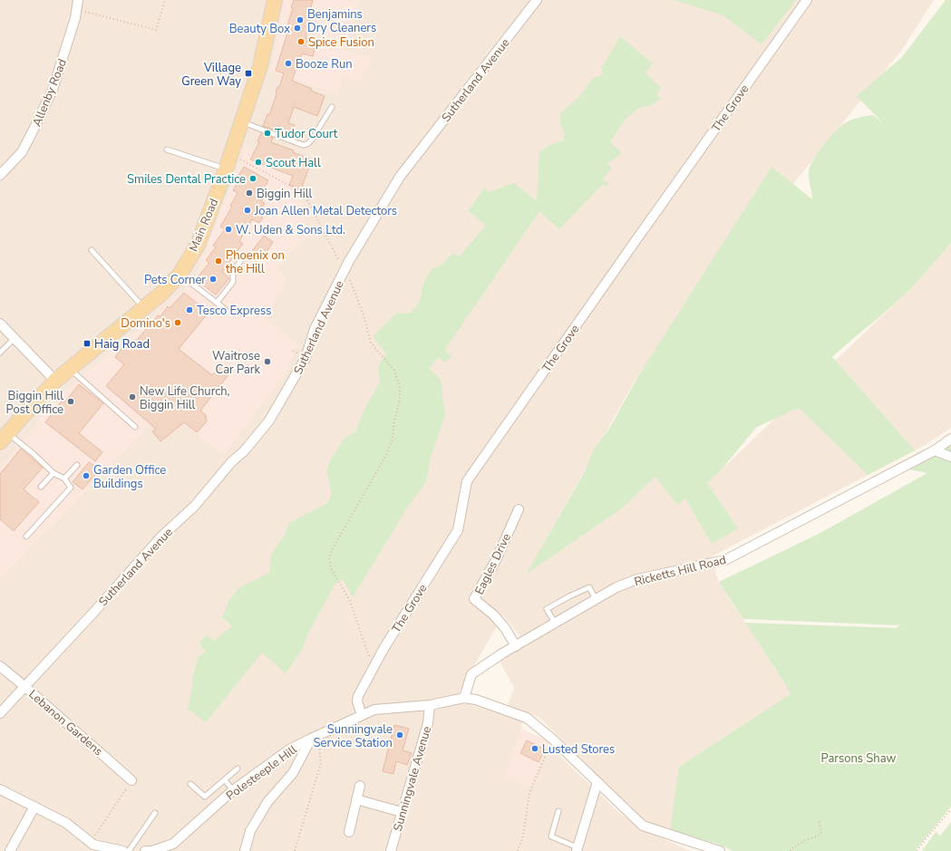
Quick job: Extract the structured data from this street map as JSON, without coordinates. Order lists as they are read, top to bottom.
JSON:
{
  "streets": {
    "main road": ["Main Road"],
    "street": [
      "Sutherland Avenue",
      "Allenby Road",
      "The Grove",
      "Eagles Drive",
      "Ricketts Hill Road",
      "Lebanon Gardens",
      "Polesteeple Hill",
      "Sunningvale Avenue"
    ]
  },
  "crossings": [
    ["Sutherland Avenue", "Lebanon Gardens"],
    ["The Grove", "Polesteeple Hill"],
    ["Eagles Drive", "Ricketts Hill Road"],
    ["Ricketts Hill Road", "Polesteeple Hill"],
    ["Polesteeple Hill", "Sunningvale Avenue"]
  ],
  "parks": ["Parsons Shaw"],
  "places": {
    "other": [
      "Benjamins Dry Cleaners",
      "Beauty Box",
      "Spice Fusion",
      "Booze Run",
      "Tudor Court",
      "Scout Hall",
      "Smiles Dental Practice",
      "Biggin Hill",
      "Joan Allen Metal Detectors",
      "W. Uden & Sons Ltd.",
      "Phoenix on the Hill",
      "Pets Corner",
      "Tesco Express",
      "Domino's",
      "Waitrose Car Park",
      "New Life Church, Biggin Hill",
      "Biggin Hill Post Office",
      "Garden Office Buildings",
      "Sunningvale Service Station",
      "Lusted Stores"
    ],
    "transit": ["Village Green Way", "Haig Road"]
  }
}
